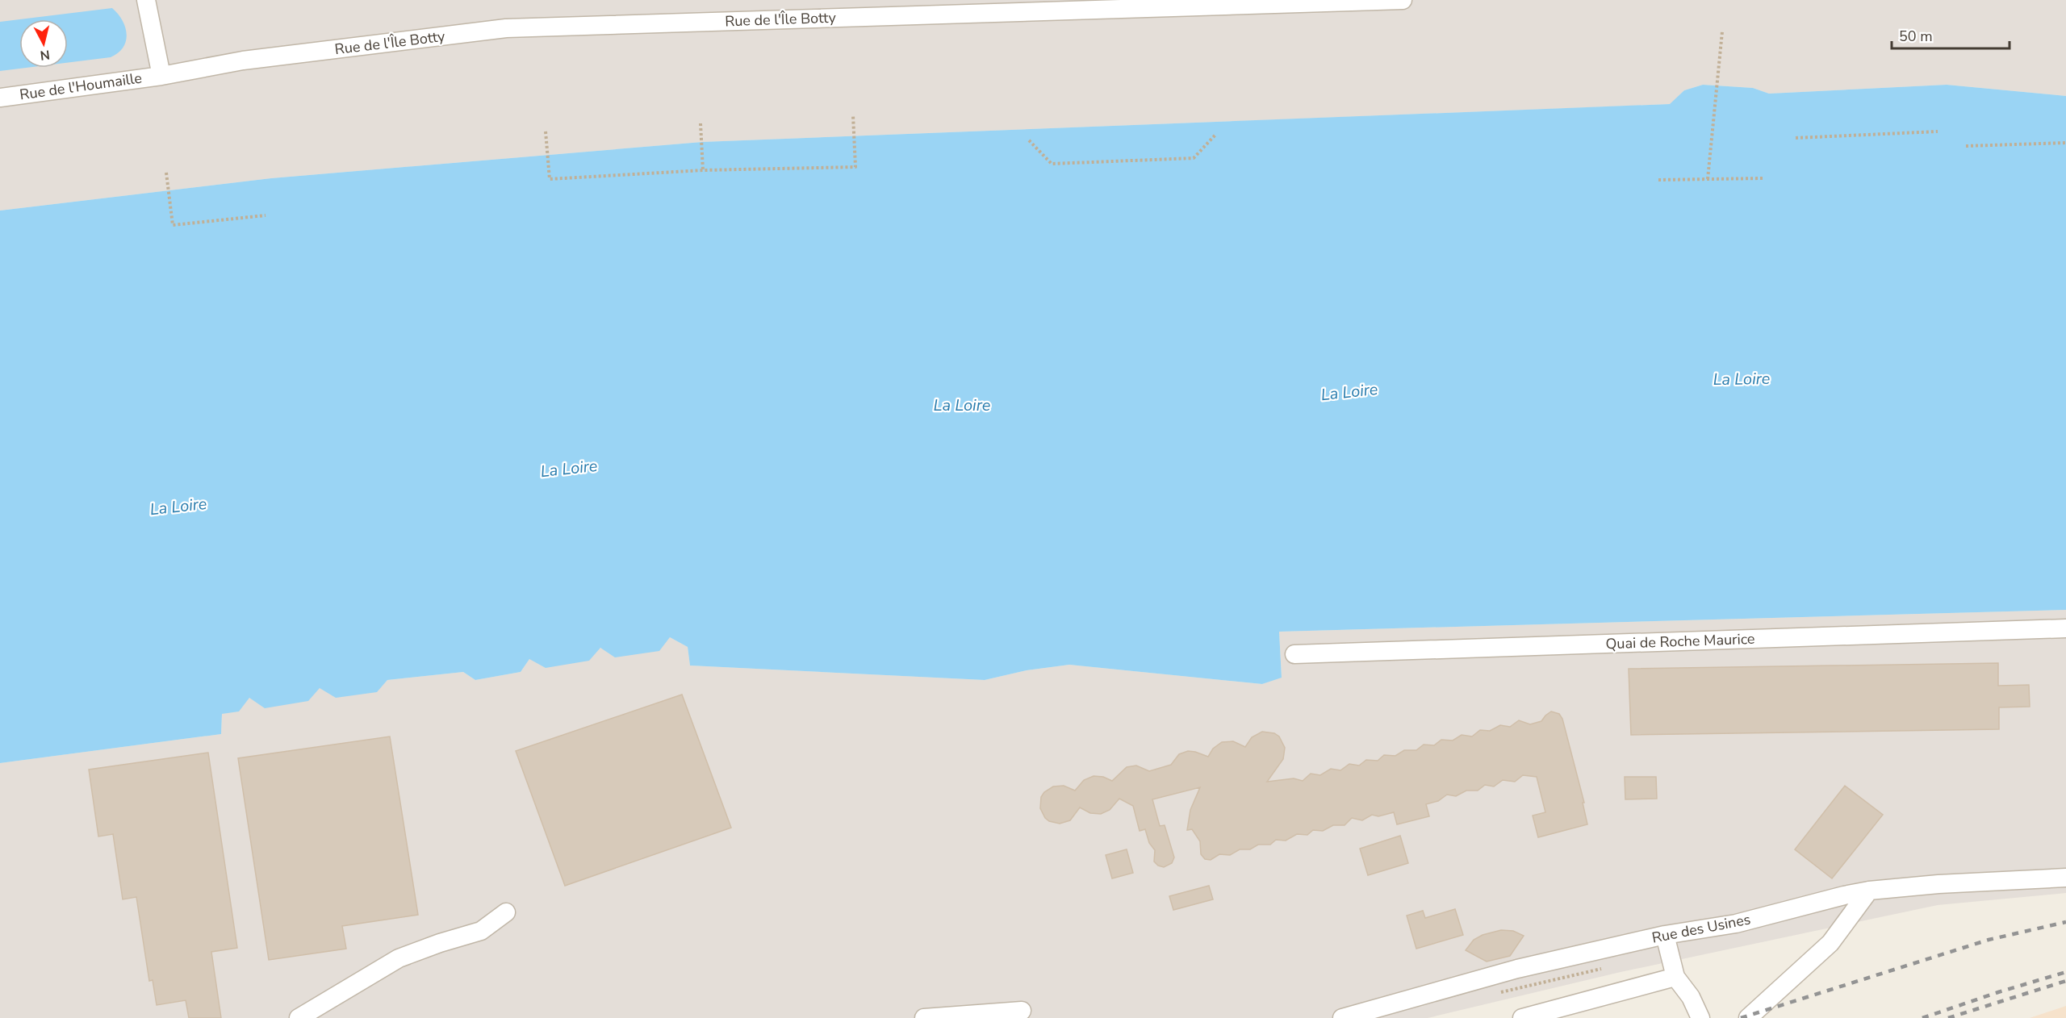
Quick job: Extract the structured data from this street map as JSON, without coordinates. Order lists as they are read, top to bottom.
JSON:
{
  "streets": {
    "street": [
      "Rue de l'Île Botty",
      "Rue de l'Houmaille",
      "Quai de Roche Maurice",
      "Rue des Usines"
    ]
  },
  "crossings": [
    ["Rue de l'Île Botty", "Rue de l'Houmaille"]
  ],
  "water": ["La Loire"],
  "scale_bar": "50 m",
  "north": "bottom"
}
